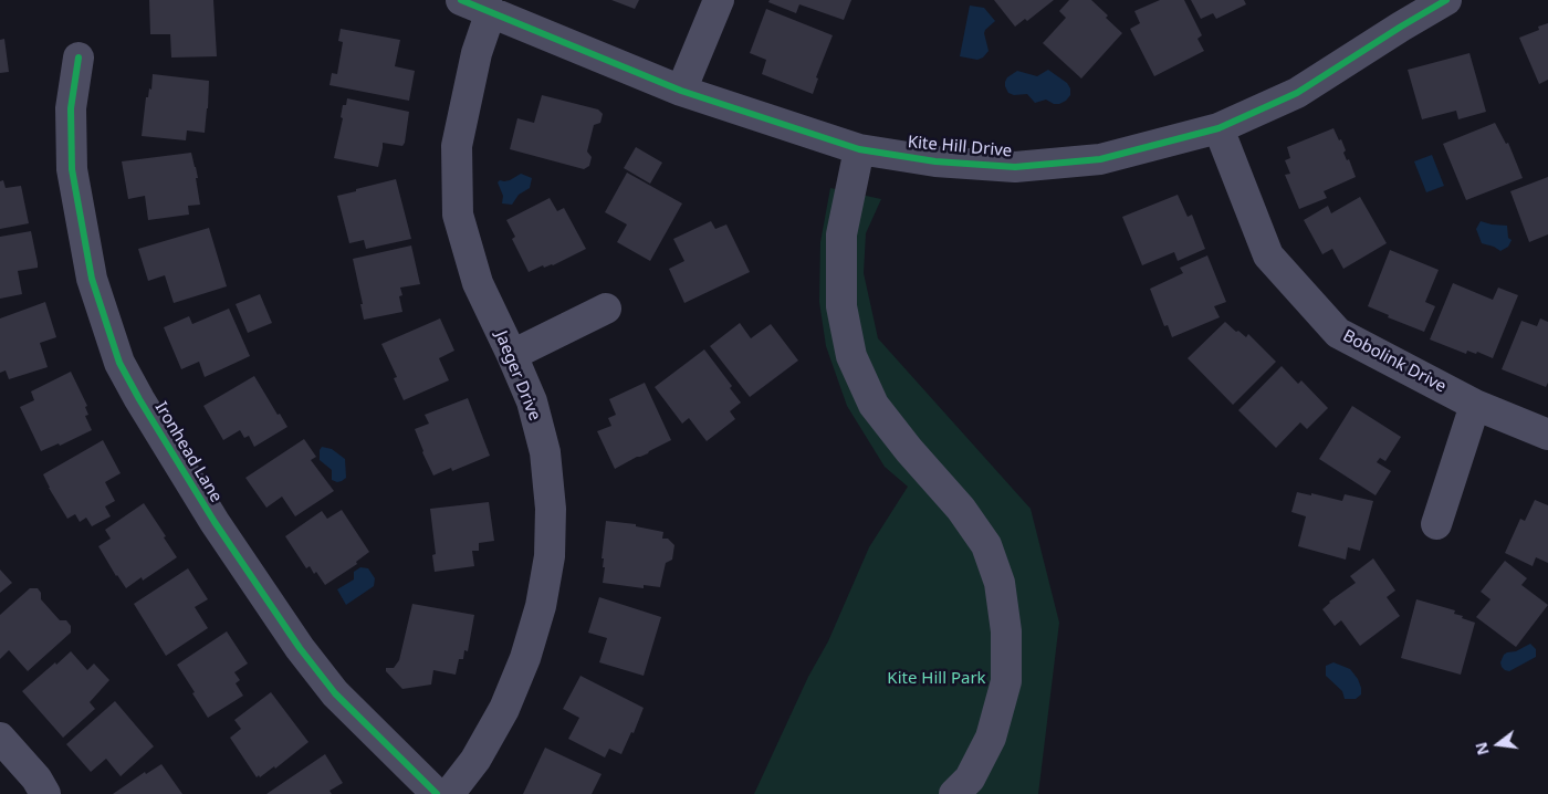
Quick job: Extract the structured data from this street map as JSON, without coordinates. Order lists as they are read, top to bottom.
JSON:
{
  "streets": {
    "street": [
      "Kite Hill Drive",
      "Bobolink Drive",
      "Jaeger Drive",
      "Ironhead Lane"
    ]
  },
  "crossings": [
    ["Kite Hill Drive", "Bobolink Drive"],
    ["Kite Hill Drive", "Jaeger Drive"]
  ],
  "parks": ["Kite Hill Park"],
  "north": "left"
}
